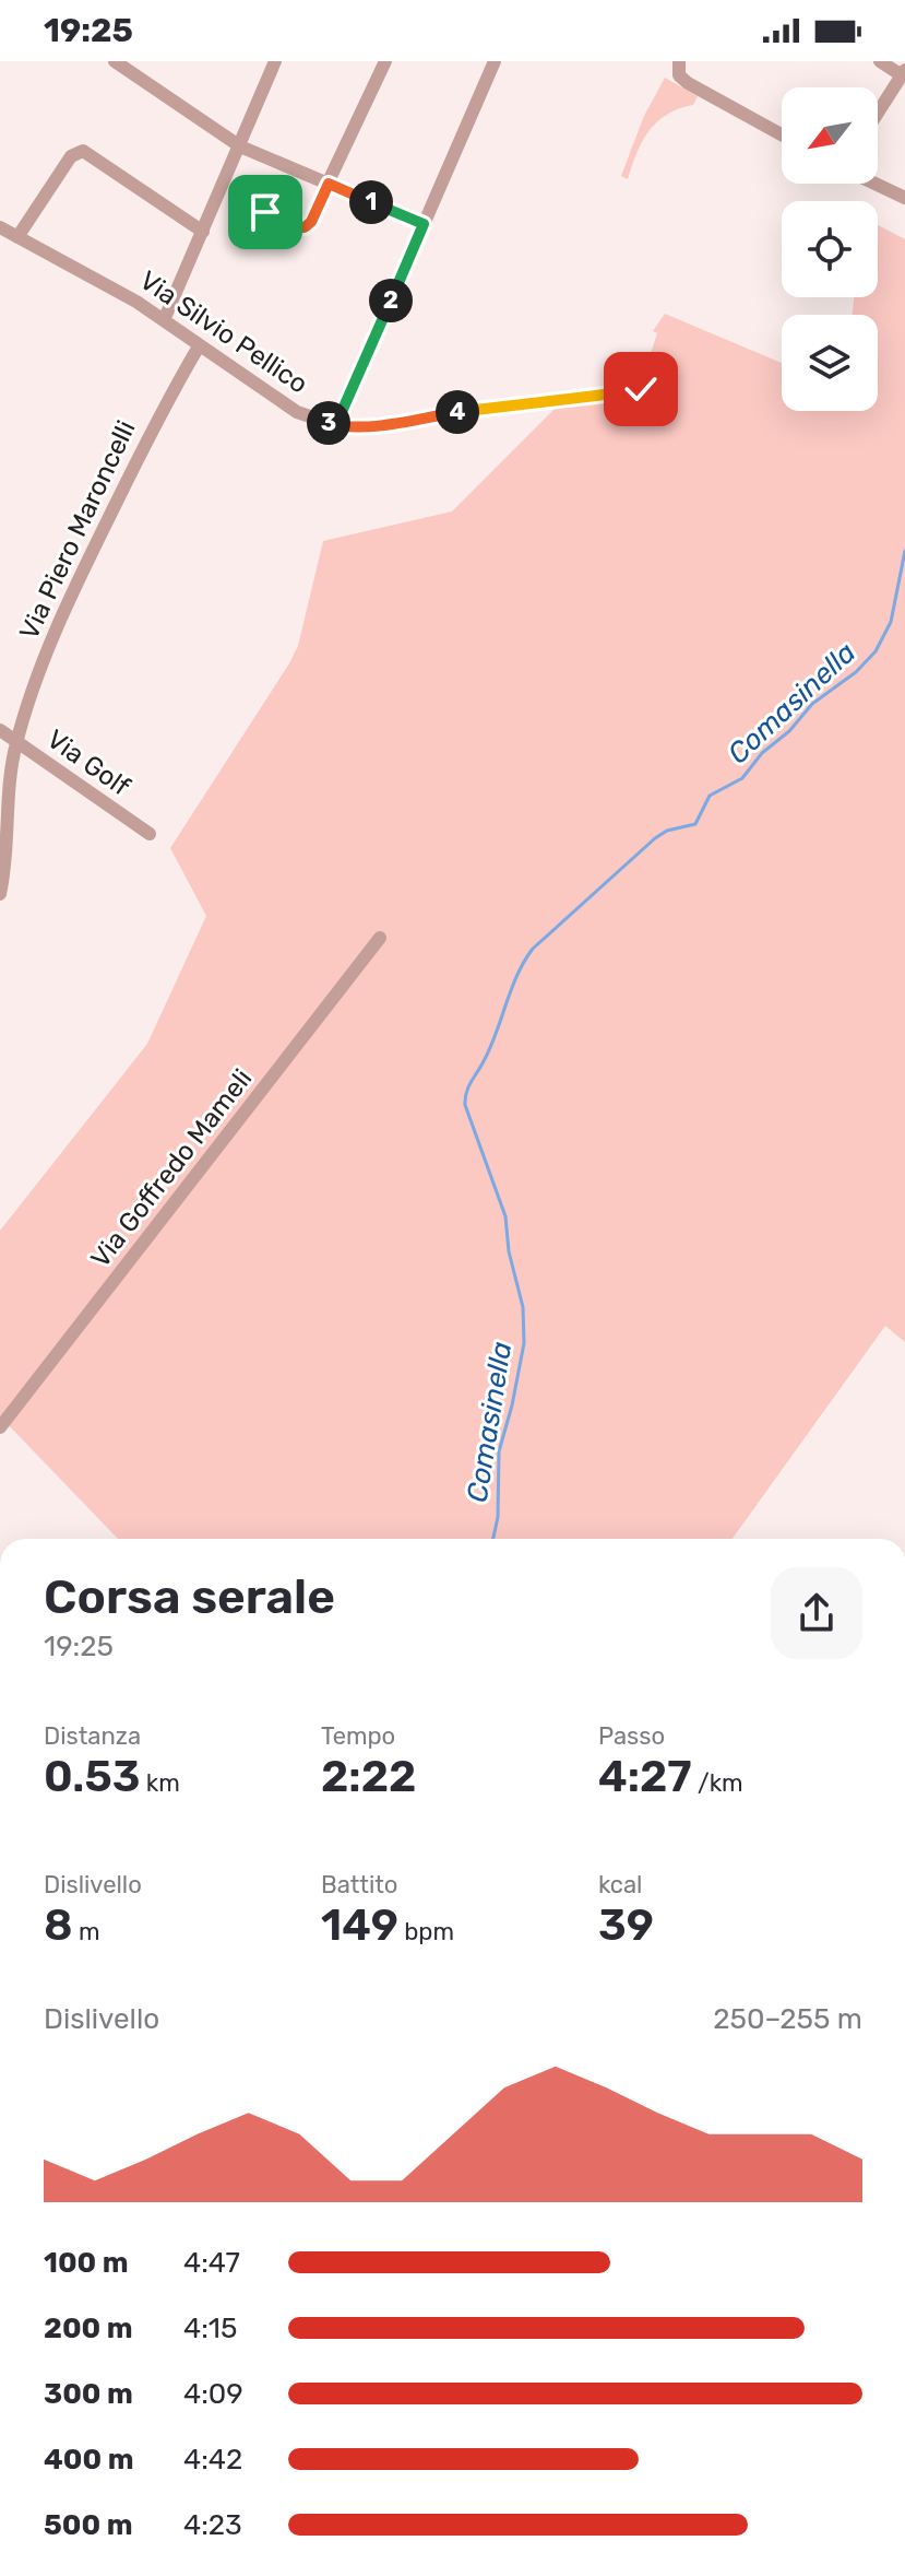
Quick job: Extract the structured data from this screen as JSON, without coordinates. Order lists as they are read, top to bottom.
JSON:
{
  "streets": {
    "street": [
      "Via Silvio Pellico",
      "Via Piero Maroncelli",
      "Via Golf",
      "Via Goffredo Mameli"
    ]
  },
  "crossings": [
    ["Via Silvio Pellico", "Via Piero Maroncelli"],
    ["Via Piero Maroncelli", "Via Golf"]
  ],
  "water": ["Comasinella"],
  "north": "bottom left",
  "page": {
    "status": "19:25",
    "pins": [
      "1",
      "2",
      "4",
      "3"
    ],
    "heading": ["Corsa serale", "19:25"],
    "stats": [
      ["Distanza", "0.53 km"],
      ["Tempo", "2:22"],
      ["Passo", "4:27 /km"],
      ["Dislivello", "8 m"],
      ["Battito", "149 bpm"],
      ["kcal", "39"]
    ],
    "chart": ["Dislivello", "250–255 m"],
    "list": [
      {
        "name": "100 m",
        "note": "4:47"
      },
      {
        "name": "200 m",
        "note": "4:15"
      },
      {
        "name": "300 m",
        "note": "4:09"
      },
      {
        "name": "400 m",
        "note": "4:42"
      },
      {
        "name": "500 m",
        "note": "4:23"
      }
    ]
  }
}
